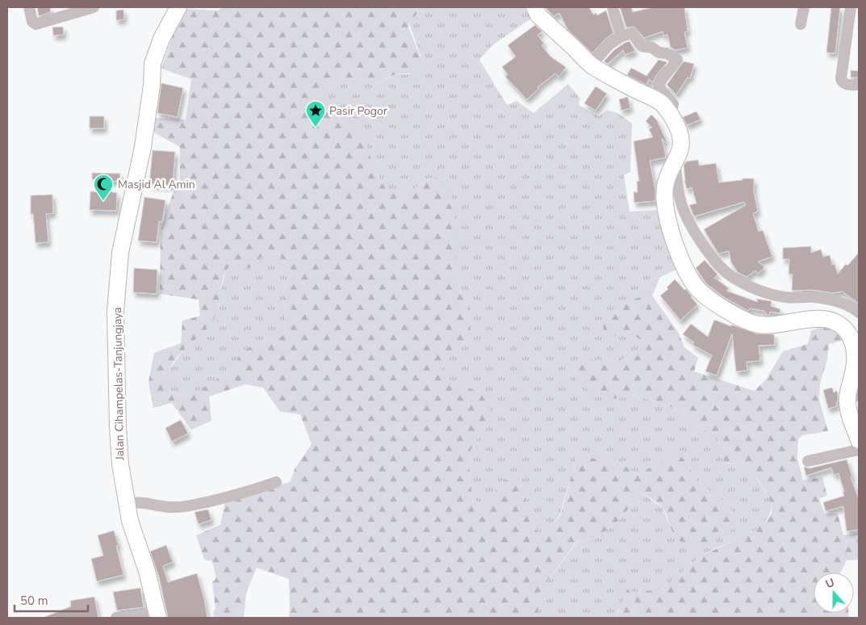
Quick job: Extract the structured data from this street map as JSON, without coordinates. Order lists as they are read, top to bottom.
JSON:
{
  "streets": {
    "street": ["Jalan Cihampelas-Tanjungjaya"]
  },
  "places": {
    "place": ["Pasir Pogor"],
    "mosque": ["Masjid Al Amin"]
  },
  "scale_bar": "50 m",
  "north": "top"
}
